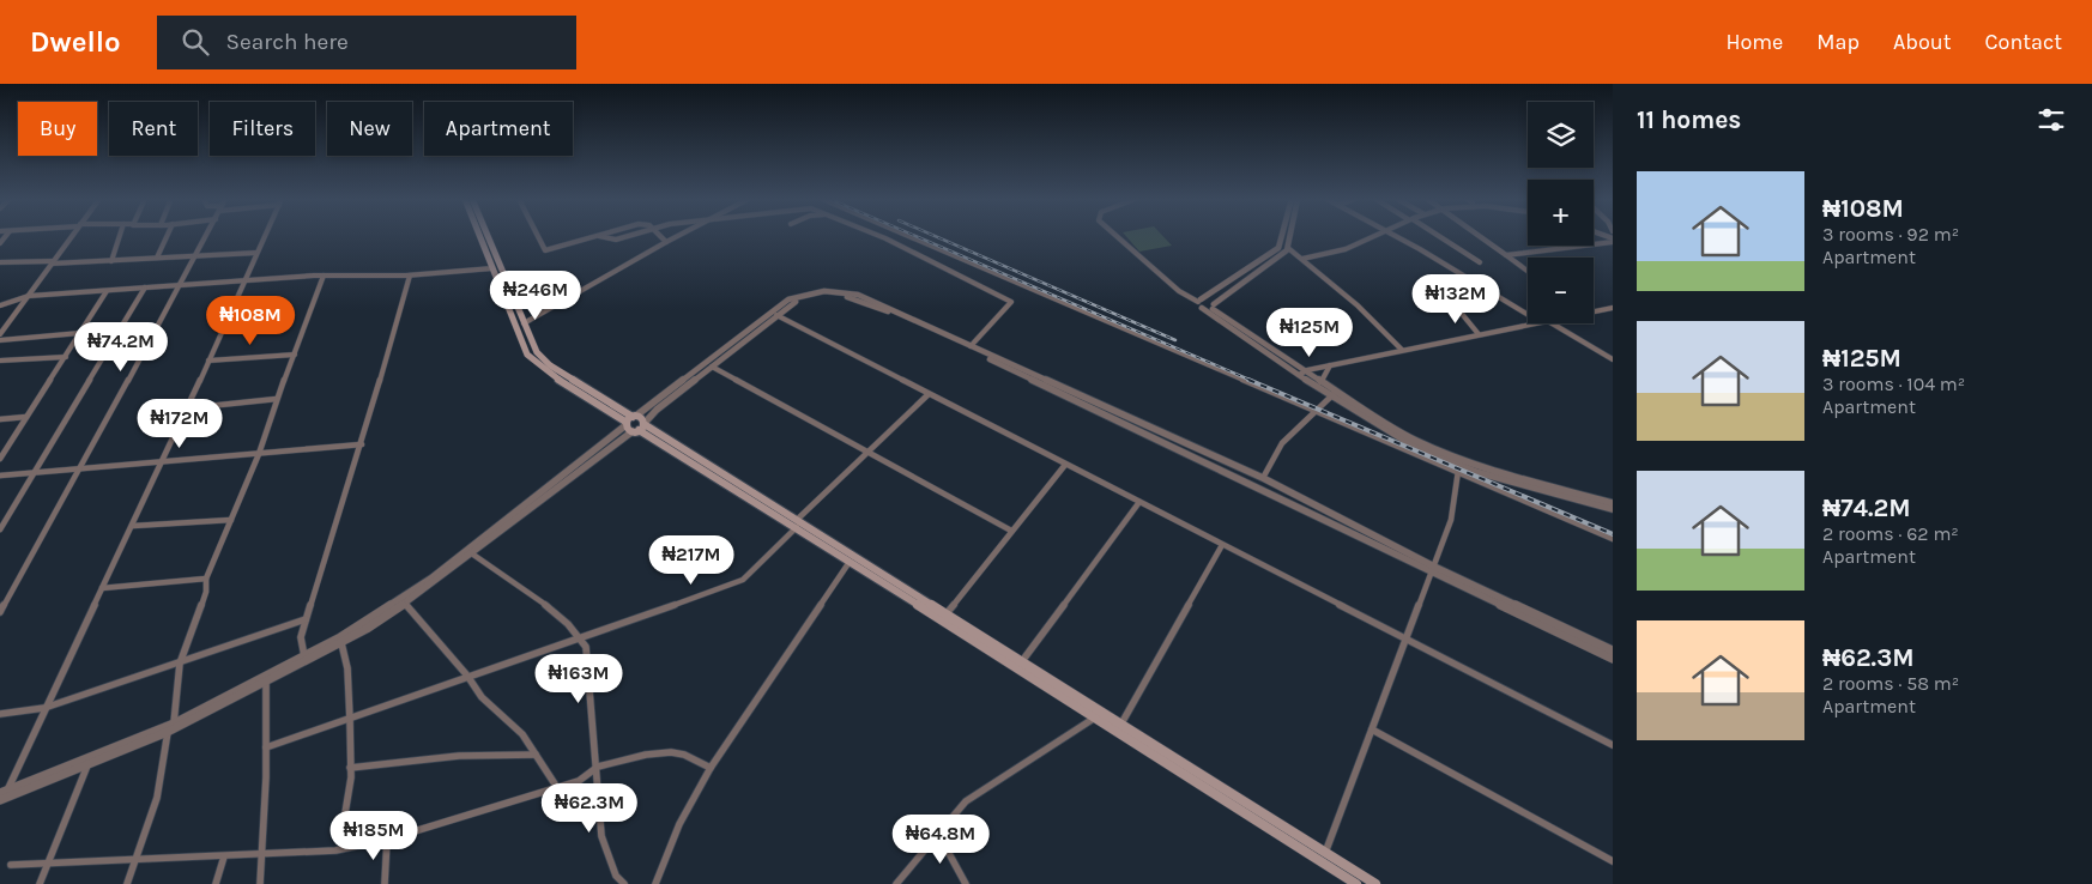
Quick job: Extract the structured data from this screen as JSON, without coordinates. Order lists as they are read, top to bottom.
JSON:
{
  "page": {
    "header": "Dwello",
    "search": "Search here",
    "nav": [
      "Home",
      "Map",
      "About",
      "Contact"
    ],
    "heading": "11 homes",
    "map_buttons": ["+", "−"],
    "chip": [
      "Buy",
      "Rent",
      "Filters",
      "New",
      "Apartment"
    ],
    "list": [
      {
        "name": "₦108M",
        "note": "3 rooms · 92 m² · Apartment"
      },
      {
        "name": "₦125M",
        "note": "3 rooms · 104 m² · Apartment"
      },
      {
        "name": "₦74.2M",
        "note": "2 rooms · 62 m² · Apartment"
      },
      {
        "name": "₦62.3M",
        "note": "2 rooms · 58 m² · Apartment"
      }
    ],
    "price": [
      "₦246M",
      "₦132M",
      "₦108M",
      "₦125M",
      "₦74.2M",
      "₦172M",
      "₦217M",
      "₦163M",
      "₦62.3M",
      "₦185M",
      "₦64.8M"
    ]
  }
}
